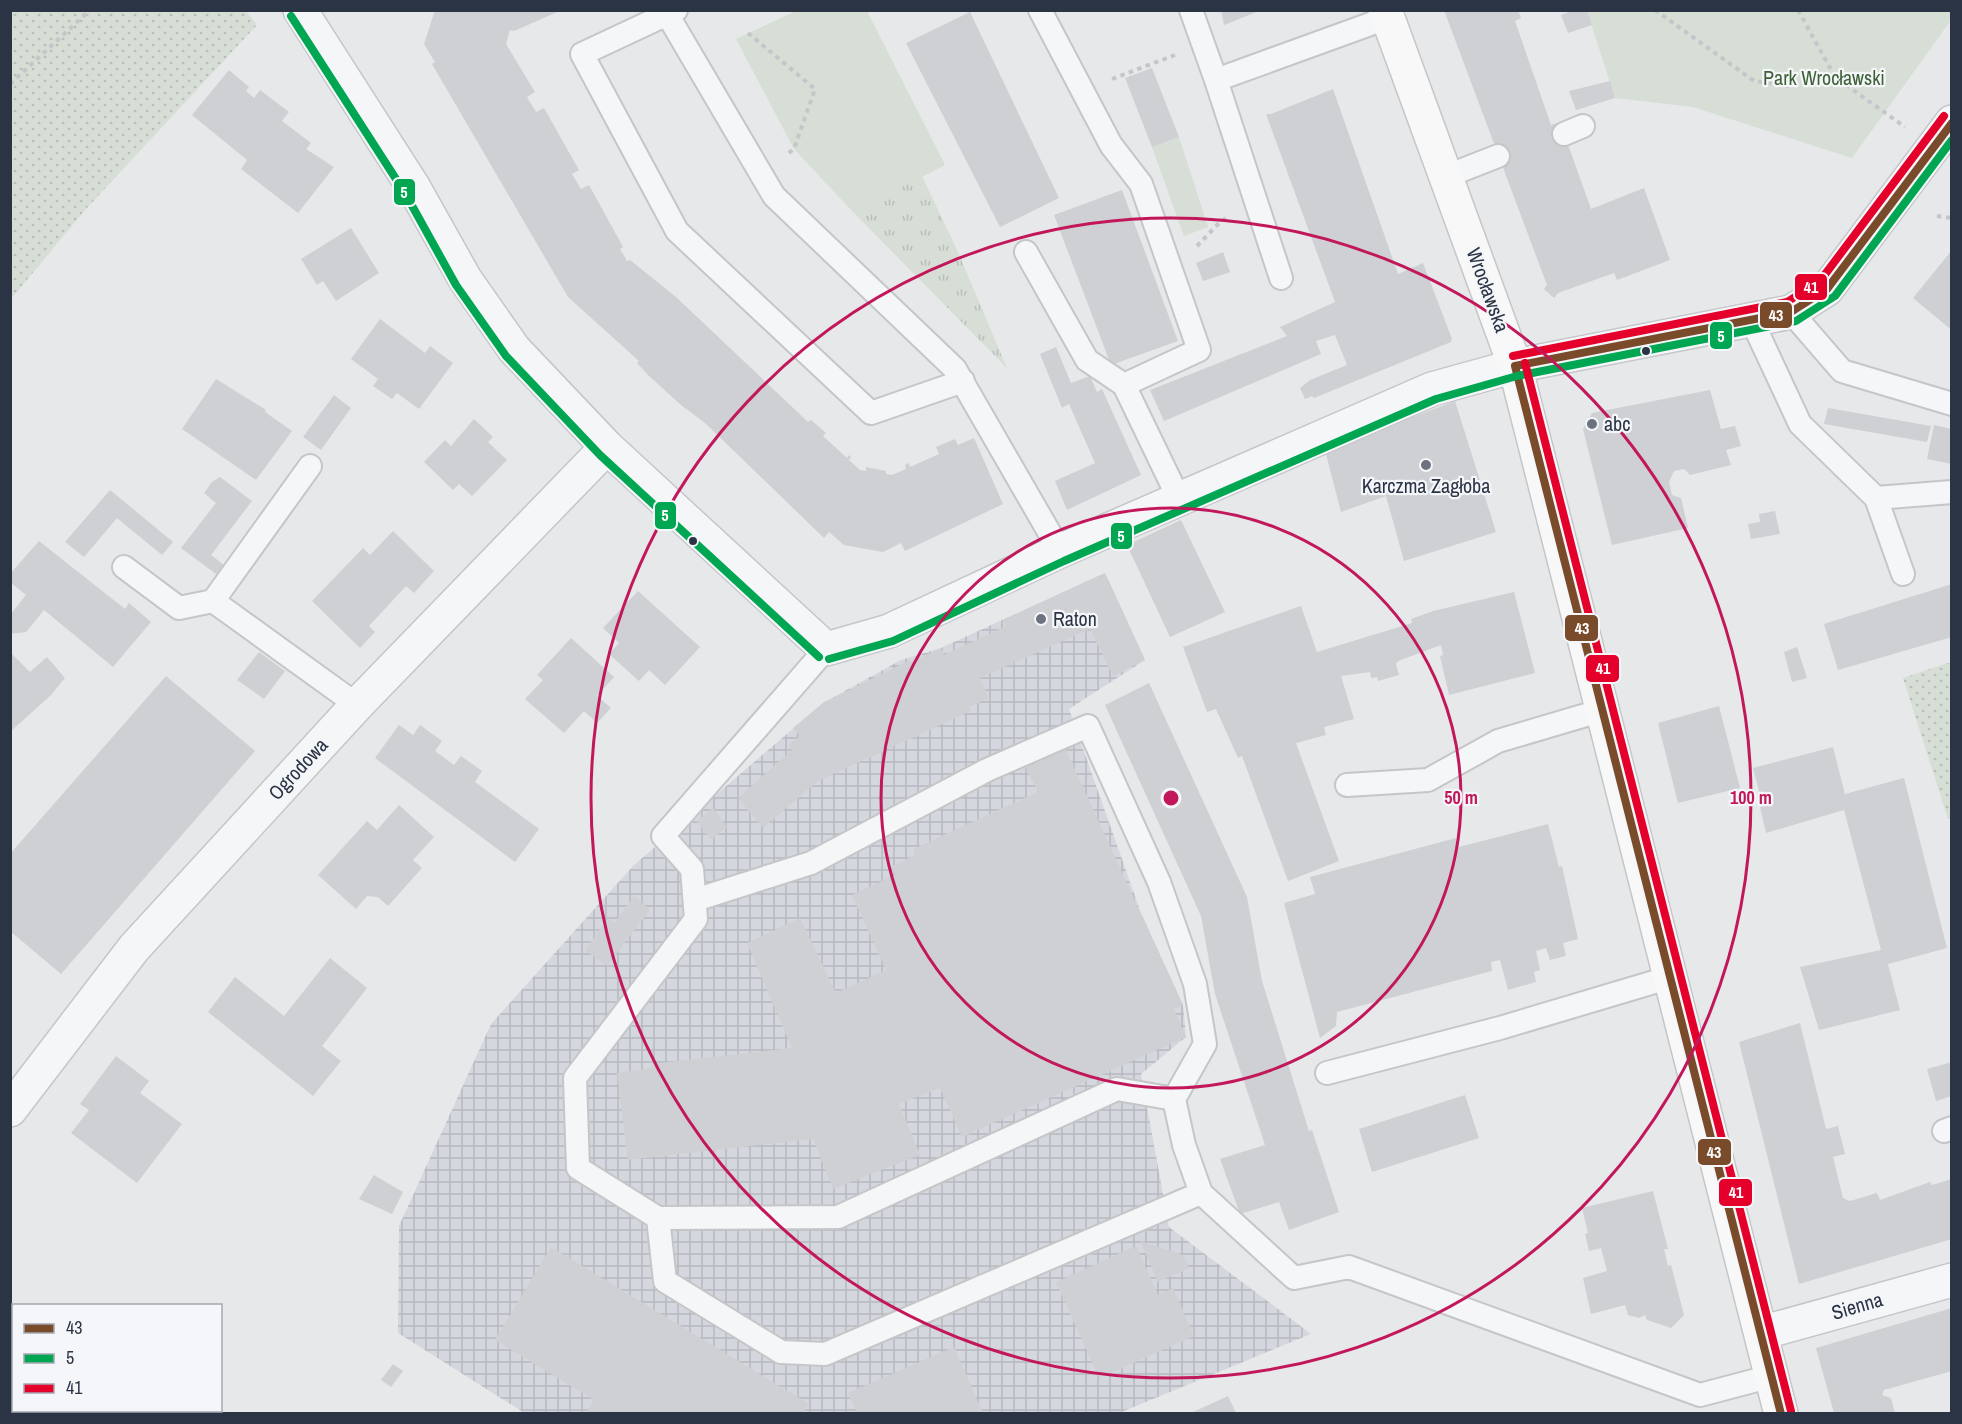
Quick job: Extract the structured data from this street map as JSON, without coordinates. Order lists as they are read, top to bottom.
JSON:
{
  "streets": {
    "main road": ["Wrocławska"],
    "street": ["Ogrodowa", "Sienna"]
  },
  "crossings": [
    ["Wrocławska", "Sienna"]
  ],
  "parks": ["Park Wrocławski"],
  "places": ["abc", "Karczma Zagłoba", "Raton"],
  "lines": ["transit line 5", "transit line 41", "transit line 43"],
  "legend": ["43", "5", "41"],
  "rings": ["50 m", "100 m"]
}
